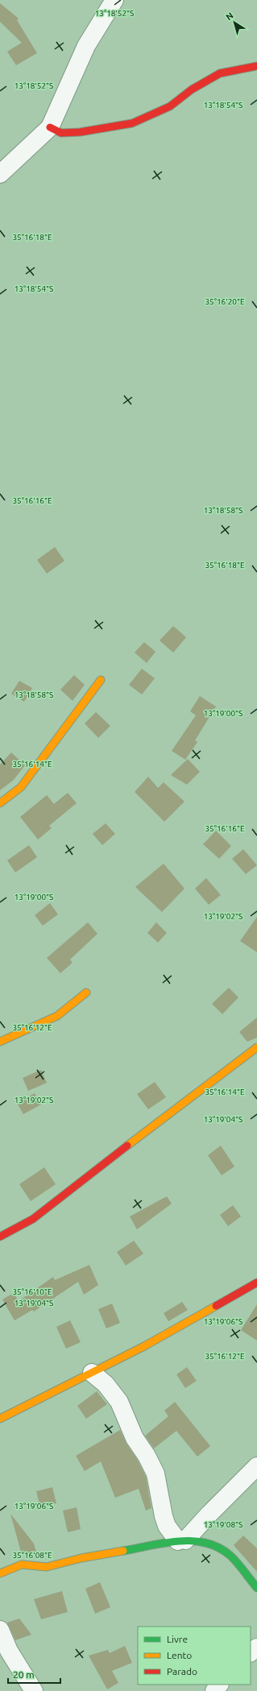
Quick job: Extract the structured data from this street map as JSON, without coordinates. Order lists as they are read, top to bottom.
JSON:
{
  "legend": ["Livre", "Lento", "Parado"],
  "scale_bar": "20 m",
  "north": "top left",
  "coordinates": [
    "13°18'52\"S",
    "13°18'54\"S",
    "35°16'18\"E",
    "35°16'20\"E",
    "35°16'16\"E",
    "13°18'58\"S",
    "13°19'00\"S",
    "35°16'14\"E",
    "13°19'02\"S",
    "35°16'12\"E",
    "13°19'04\"S",
    "35°16'10\"E",
    "13°19'06\"S",
    "13°19'08\"S",
    "35°16'08\"E"
  ]
}
